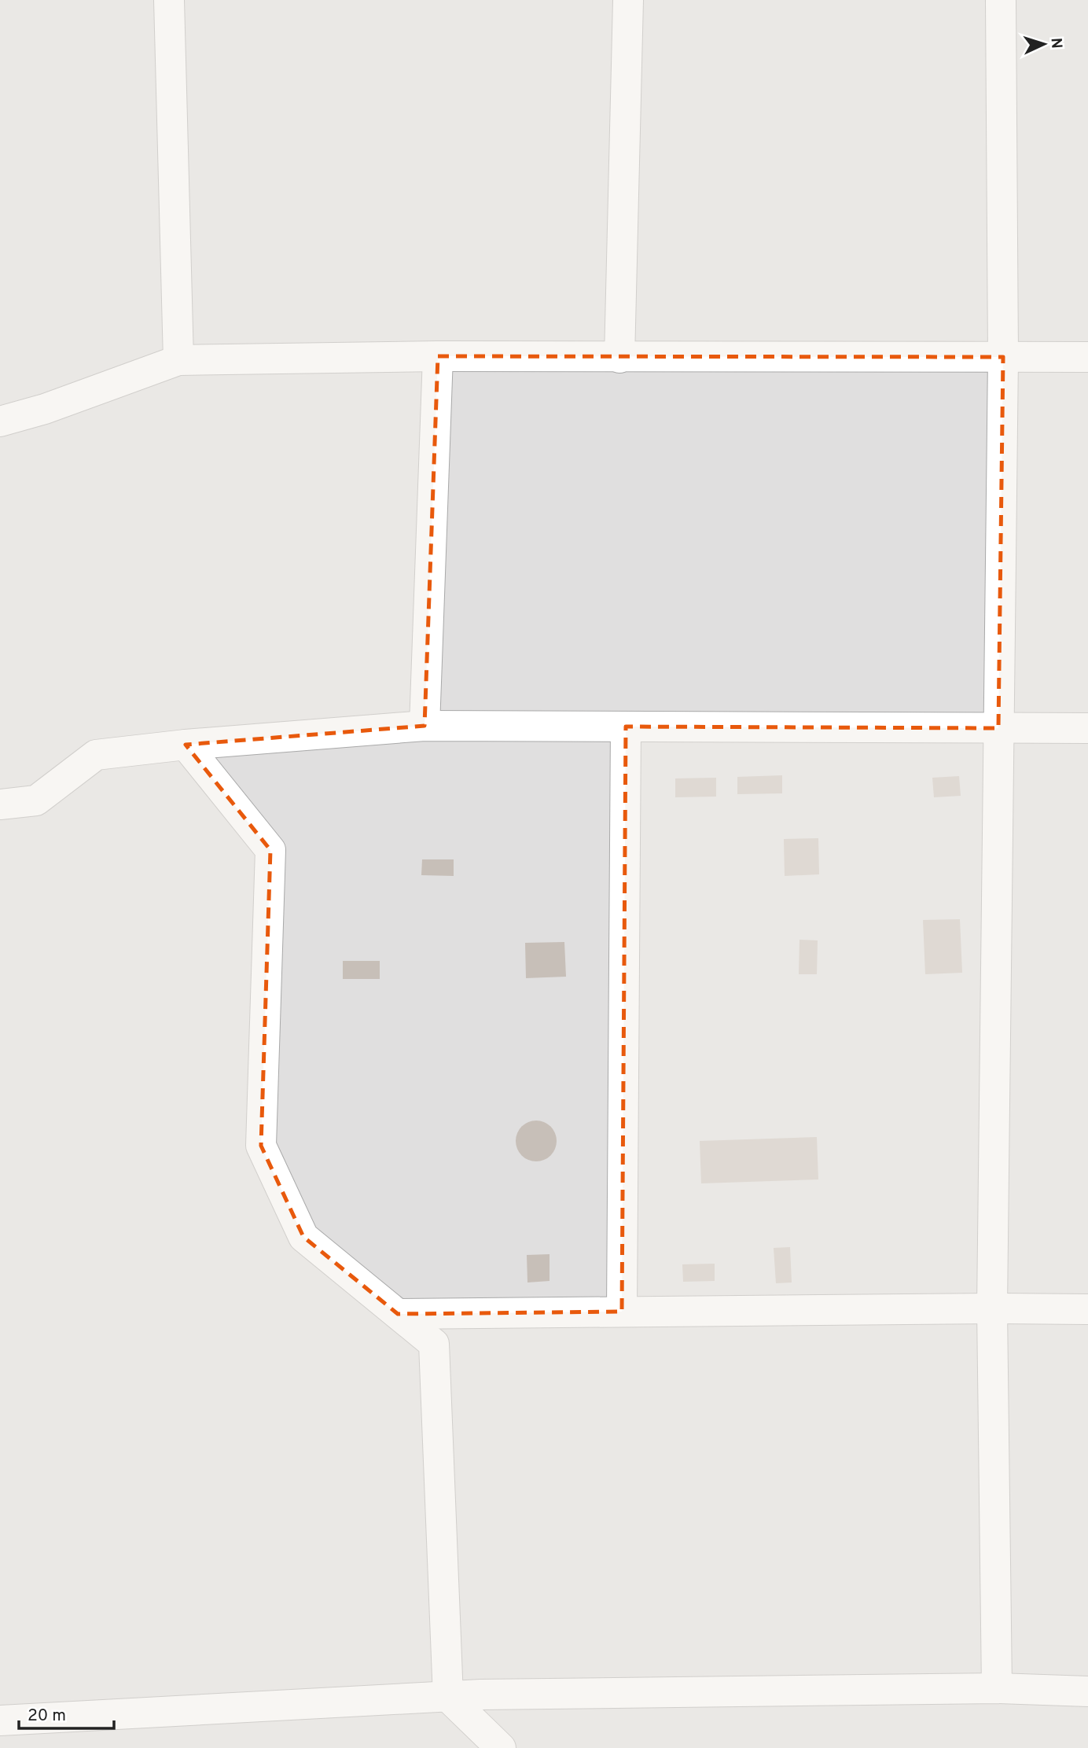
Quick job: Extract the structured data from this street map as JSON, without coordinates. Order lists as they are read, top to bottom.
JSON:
{
  "scale_bar": "20 m",
  "north": "right"
}
